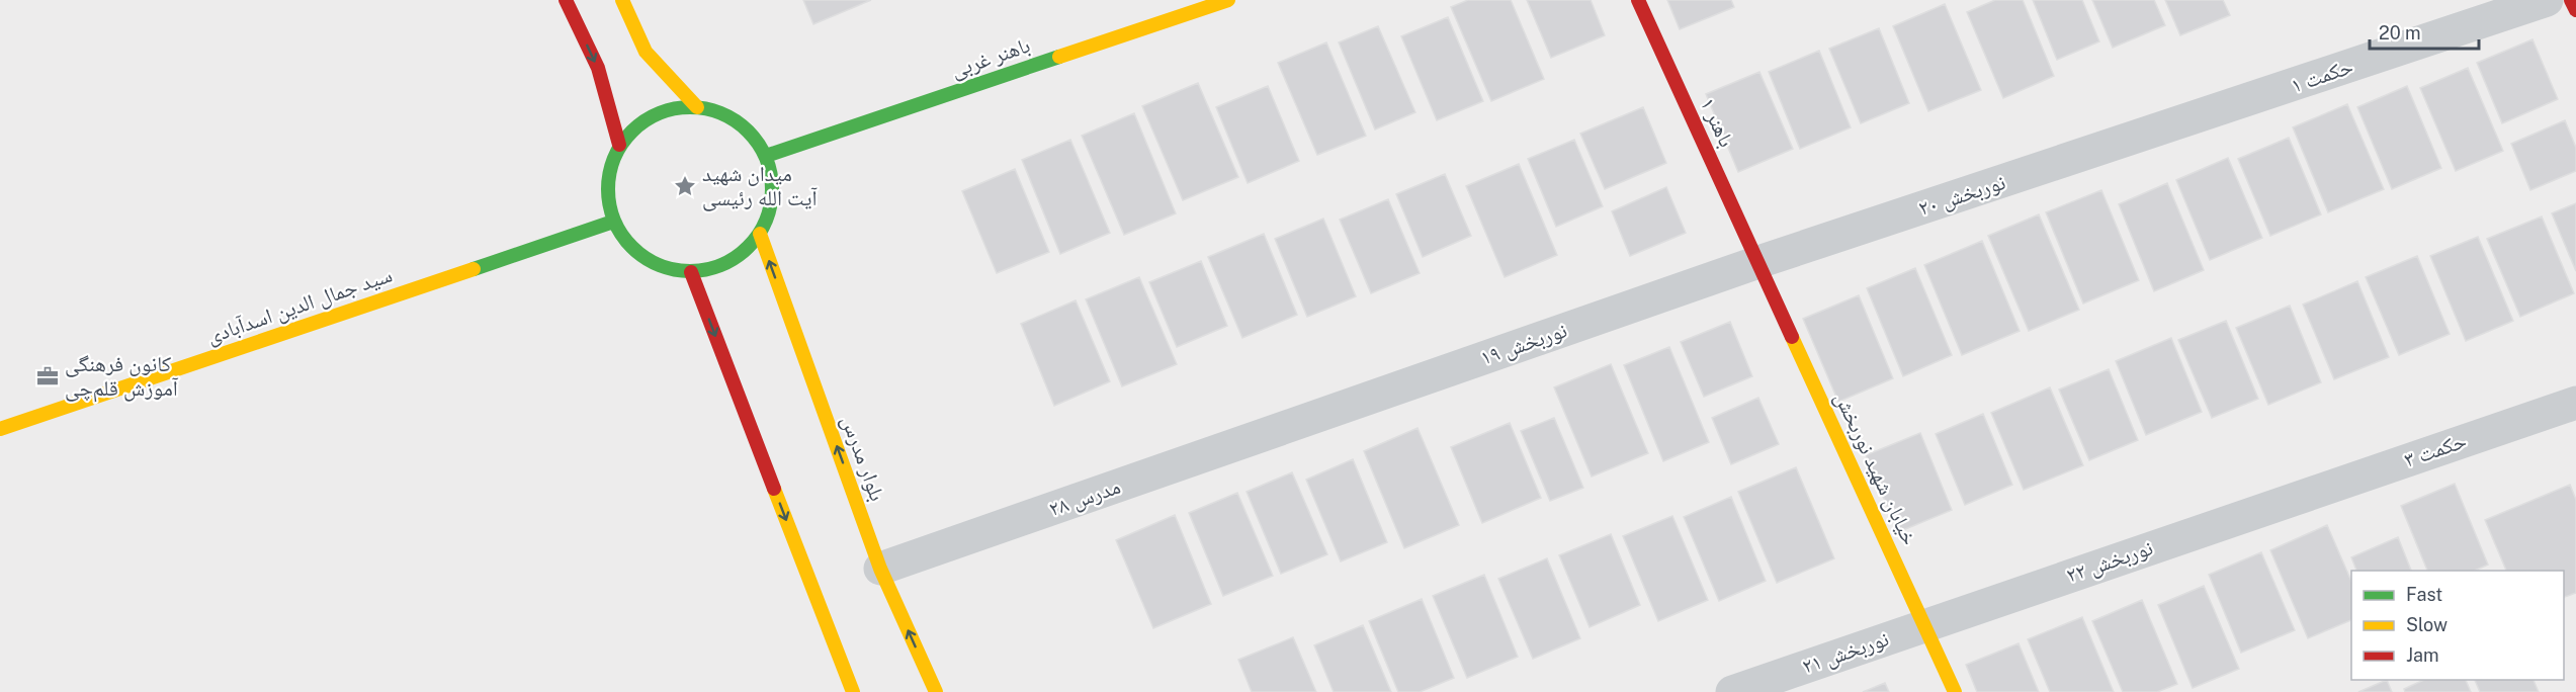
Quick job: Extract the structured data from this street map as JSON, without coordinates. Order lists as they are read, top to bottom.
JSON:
{
  "streets": {
    "street": [
      "باهنر غربی",
      "حکمت ۱",
      "باهنر ۱",
      "نوربخش ۲۰",
      "سید جمال الدین اسدآبادی",
      "نوربخش ۱۹",
      "حکمت ۳",
      "بلوار مدرس",
      "خیابان شهید نوربخش",
      "مدرس ۲۸",
      "نوربخش ۲۲",
      "نوربخش ۲۱"
    ]
  },
  "crossings": [
    ["باهنر غربی", "سید جمال الدین اسدآبادی"],
    ["باهنر غربی", "بلوار مدرس"],
    ["حکمت ۱", "نوربخش ۲۰"],
    ["باهنر ۱", "نوربخش ۲۰"],
    ["باهنر ۱", "نوربخش ۱۹"],
    ["باهنر ۱", "خیابان شهید نوربخش"],
    ["نوربخش ۲۰", "نوربخش ۱۹"],
    ["نوربخش ۲۰", "خیابان شهید نوربخش"],
    ["سید جمال الدین اسدآبادی", "بلوار مدرس"],
    ["نوربخش ۱۹", "خیابان شهید نوربخش"],
    ["نوربخش ۱۹", "مدرس ۲۸"],
    ["حکمت ۳", "نوربخش ۲۲"],
    ["بلوار مدرس", "مدرس ۲۸"],
    ["خیابان شهید نوربخش", "نوربخش ۲۲"],
    ["خیابان شهید نوربخش", "نوربخش ۲۱"],
    ["نوربخش ۲۲", "نوربخش ۲۱"]
  ],
  "places": {
    "place": ["میدان شهید آیت الله رئیسی"],
    "office": ["کانون فرهنگی آموزش قلم‌چی"]
  },
  "legend": ["Fast", "Slow", "Jam"],
  "scale_bar": "20 m"
}
